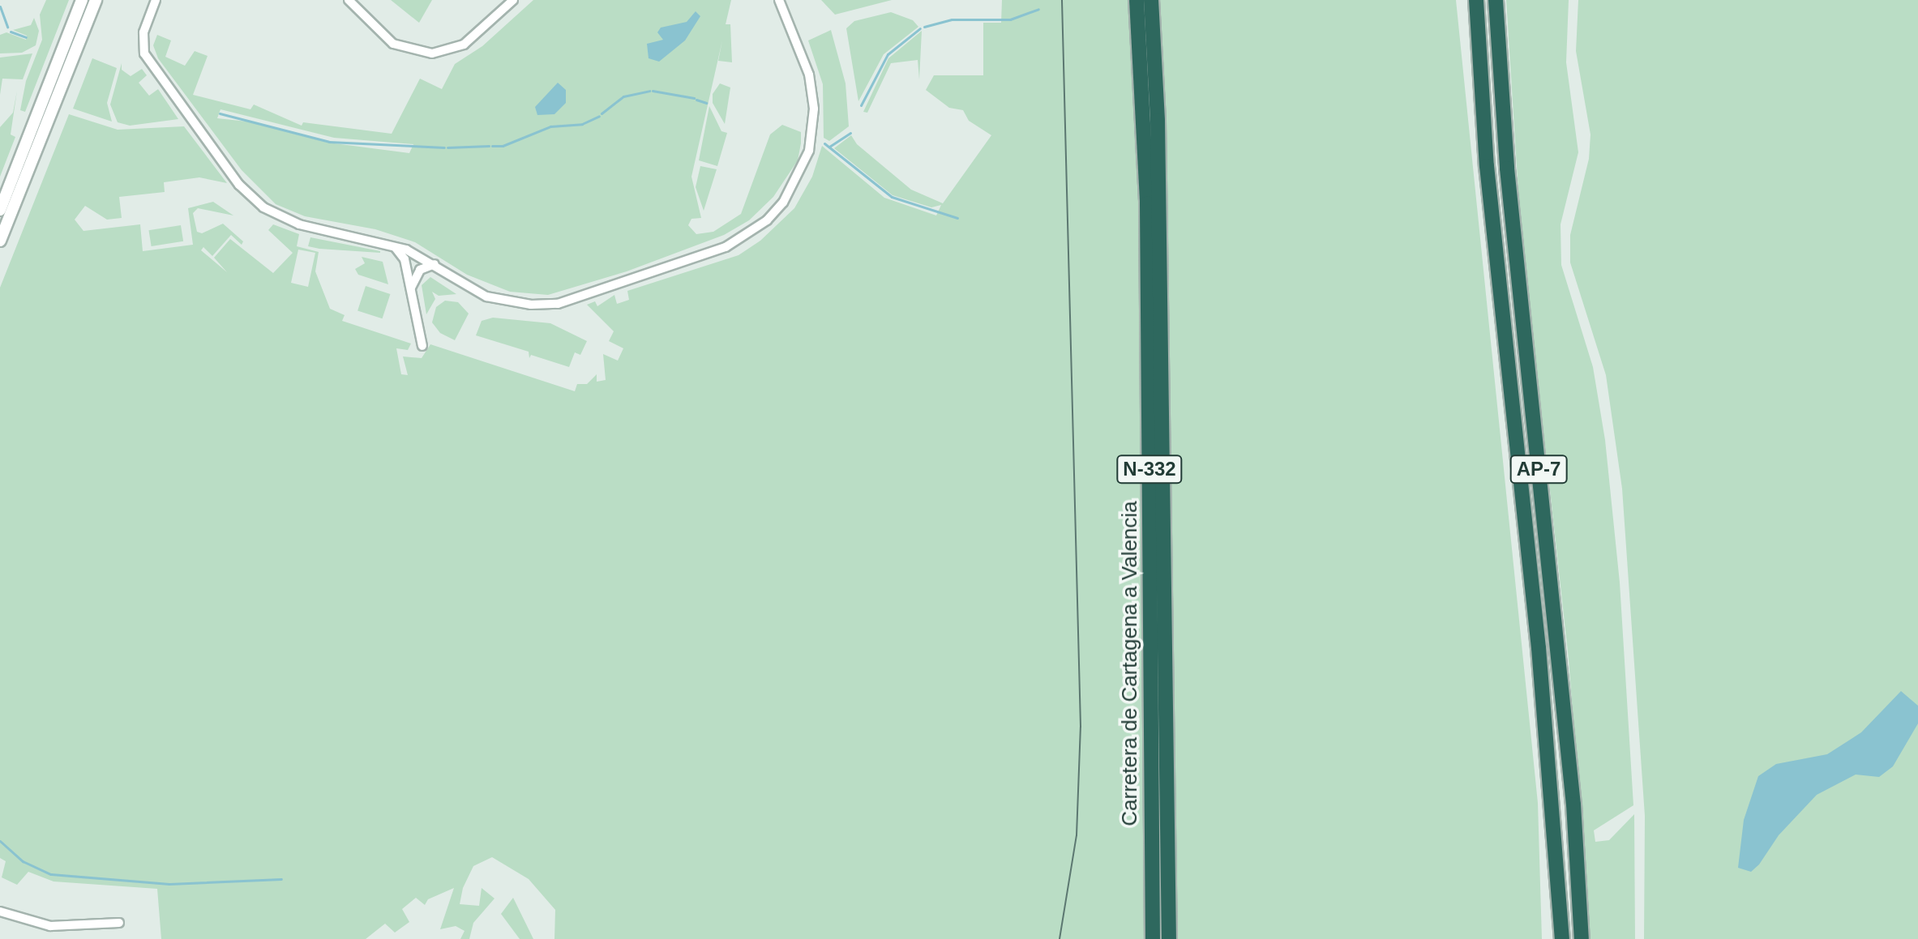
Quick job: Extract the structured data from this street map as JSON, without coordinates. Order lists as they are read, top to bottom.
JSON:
{
  "streets": {
    "highway": ["N-332", "AP-7", "Carretera de Cartagena a Valencia"]
  }
}
